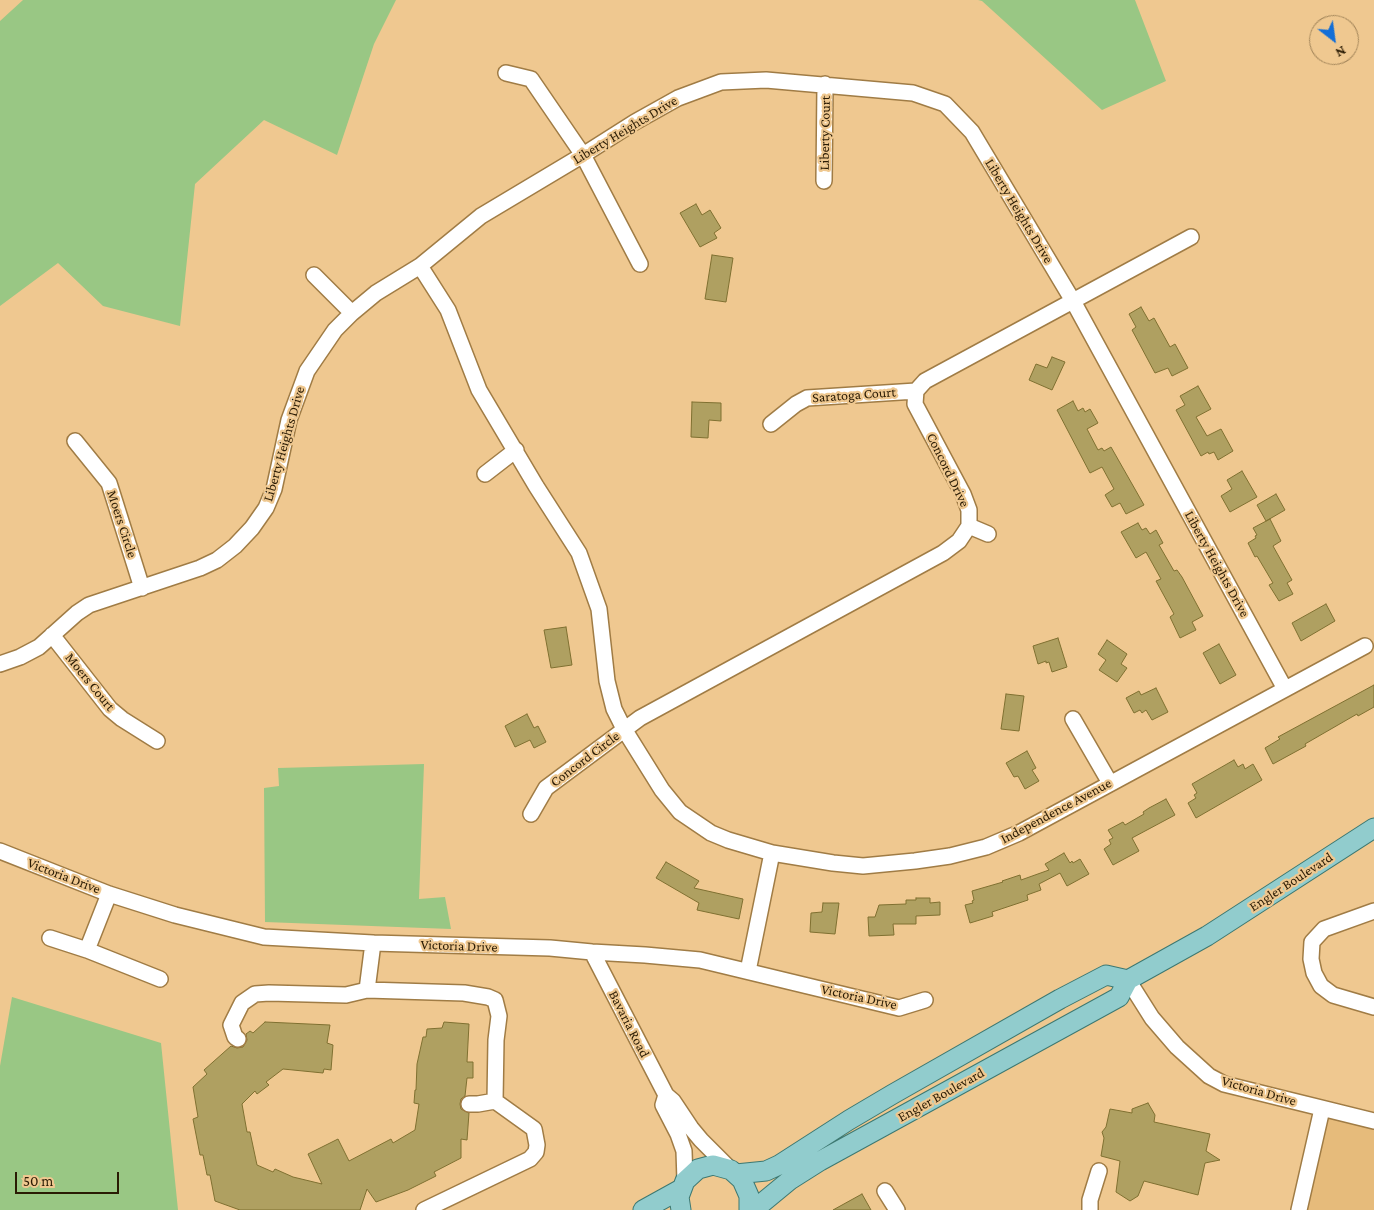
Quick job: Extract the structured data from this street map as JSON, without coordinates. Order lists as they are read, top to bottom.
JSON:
{
  "streets": {
    "main road": ["Engler Boulevard"],
    "street": [
      "Liberty Heights Drive",
      "Liberty Court",
      "Saratoga Court",
      "Concord Drive",
      "Moers Circle",
      "Moers Court",
      "Concord Circle",
      "Independence Avenue",
      "Victoria Drive",
      "Bavaria Road"
    ]
  },
  "crossings": [
    ["Liberty Heights Drive", "Liberty Court"],
    ["Liberty Heights Drive", "Moers Circle"],
    ["Liberty Heights Drive", "Moers Court"],
    ["Liberty Heights Drive", "Independence Avenue"],
    ["Saratoga Court", "Concord Drive"],
    ["Concord Drive", "Concord Circle"],
    ["Concord Drive", "Independence Avenue"],
    ["Concord Circle", "Independence Avenue"],
    ["Victoria Drive", "Engler Boulevard"],
    ["Victoria Drive", "Bavaria Road"],
    ["Engler Boulevard", "Bavaria Road"]
  ],
  "scale_bar": "50 m",
  "north": "bottom right"
}
